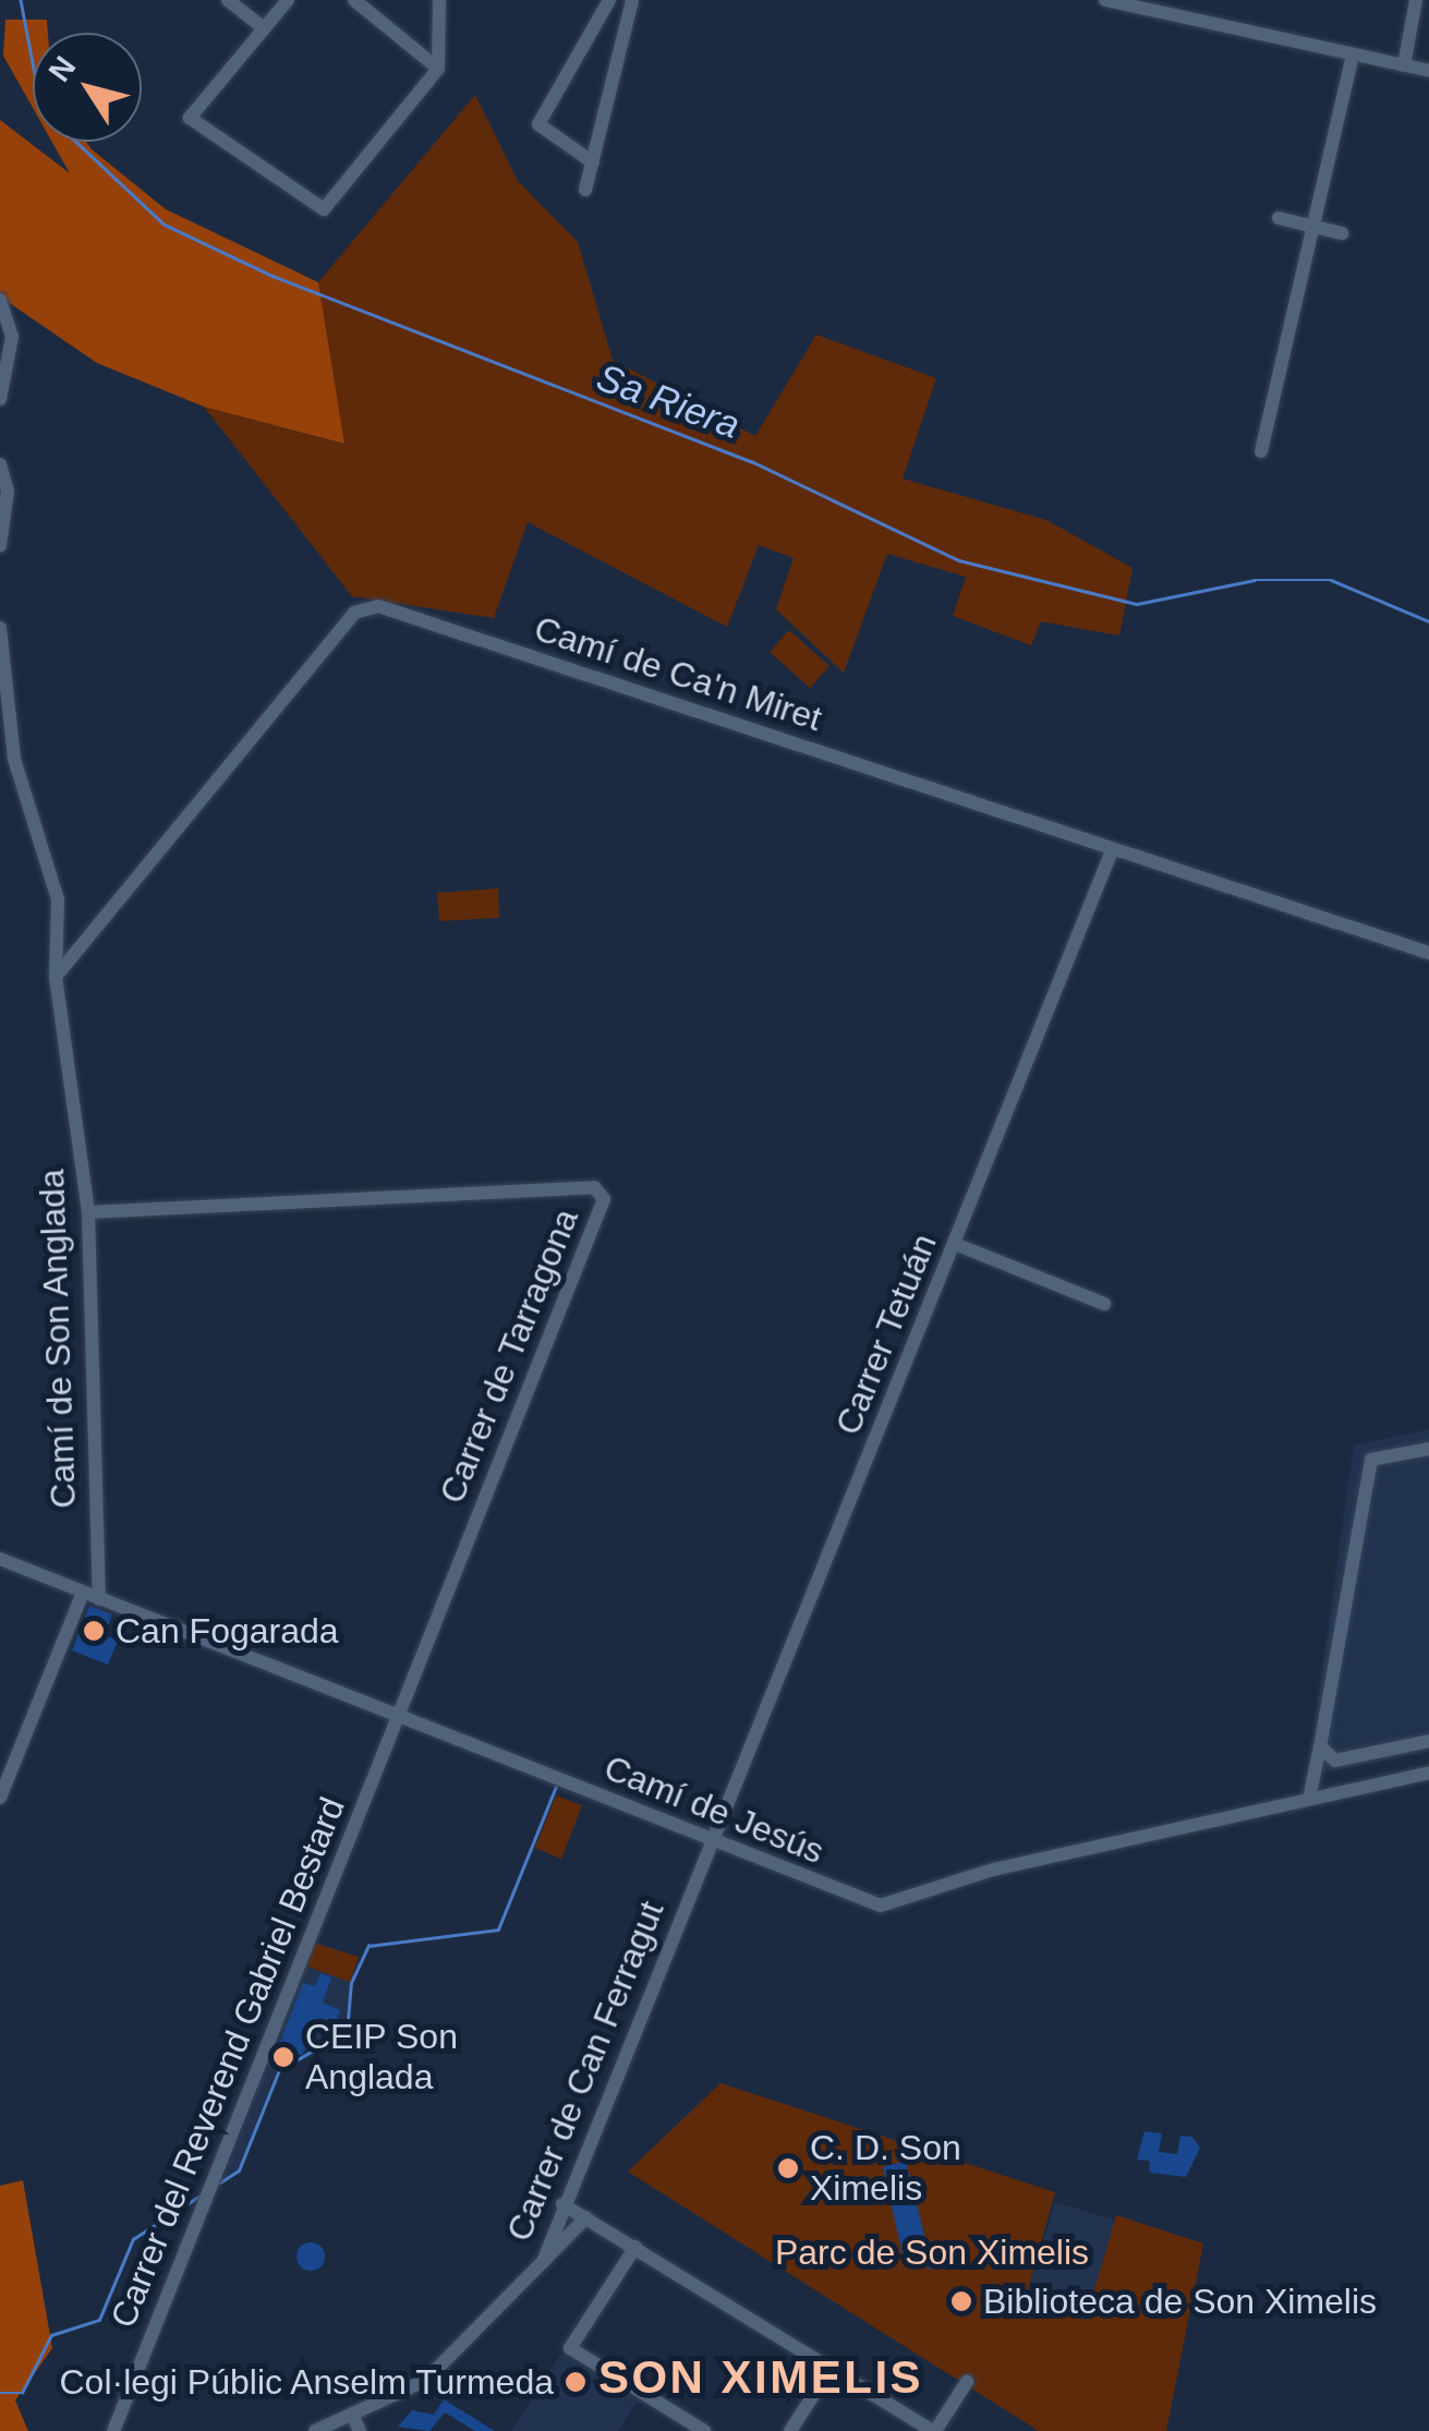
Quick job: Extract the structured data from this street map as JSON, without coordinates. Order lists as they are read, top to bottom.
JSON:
{
  "streets": {
    "street": [
      "Camí de Ca'n Miret",
      "Carrer Tetuán",
      "Camí de Son Anglada",
      "Carrer de Tarragona",
      "Camí de Jesús",
      "Carrer del Reverend Gabriel Bestard",
      "Carrer de Can Ferragut"
    ]
  },
  "crossings": [
    ["Camí de Ca'n Miret", "Carrer Tetuán"],
    ["Camí de Ca'n Miret", "Camí de Son Anglada"],
    ["Carrer Tetuán", "Camí de Jesús"],
    ["Carrer Tetuán", "Carrer de Can Ferragut"],
    ["Camí de Son Anglada", "Carrer de Tarragona"],
    ["Camí de Son Anglada", "Camí de Jesús"],
    ["Carrer de Tarragona", "Camí de Jesús"],
    ["Carrer de Tarragona", "Carrer del Reverend Gabriel Bestard"],
    ["Camí de Jesús", "Carrer del Reverend Gabriel Bestard"],
    ["Camí de Jesús", "Carrer de Can Ferragut"]
  ],
  "districts": ["SON XIMELIS"],
  "water": ["Sa Riera"],
  "parks": ["Parc de Son Ximelis"],
  "places": [
    "Can Fogarada",
    "CEIP Son Anglada",
    "C. D. Son Ximelis",
    "Biblioteca de Son Ximelis",
    "Col·legi Públic Anselm Turmeda"
  ],
  "north": "top left"
}
